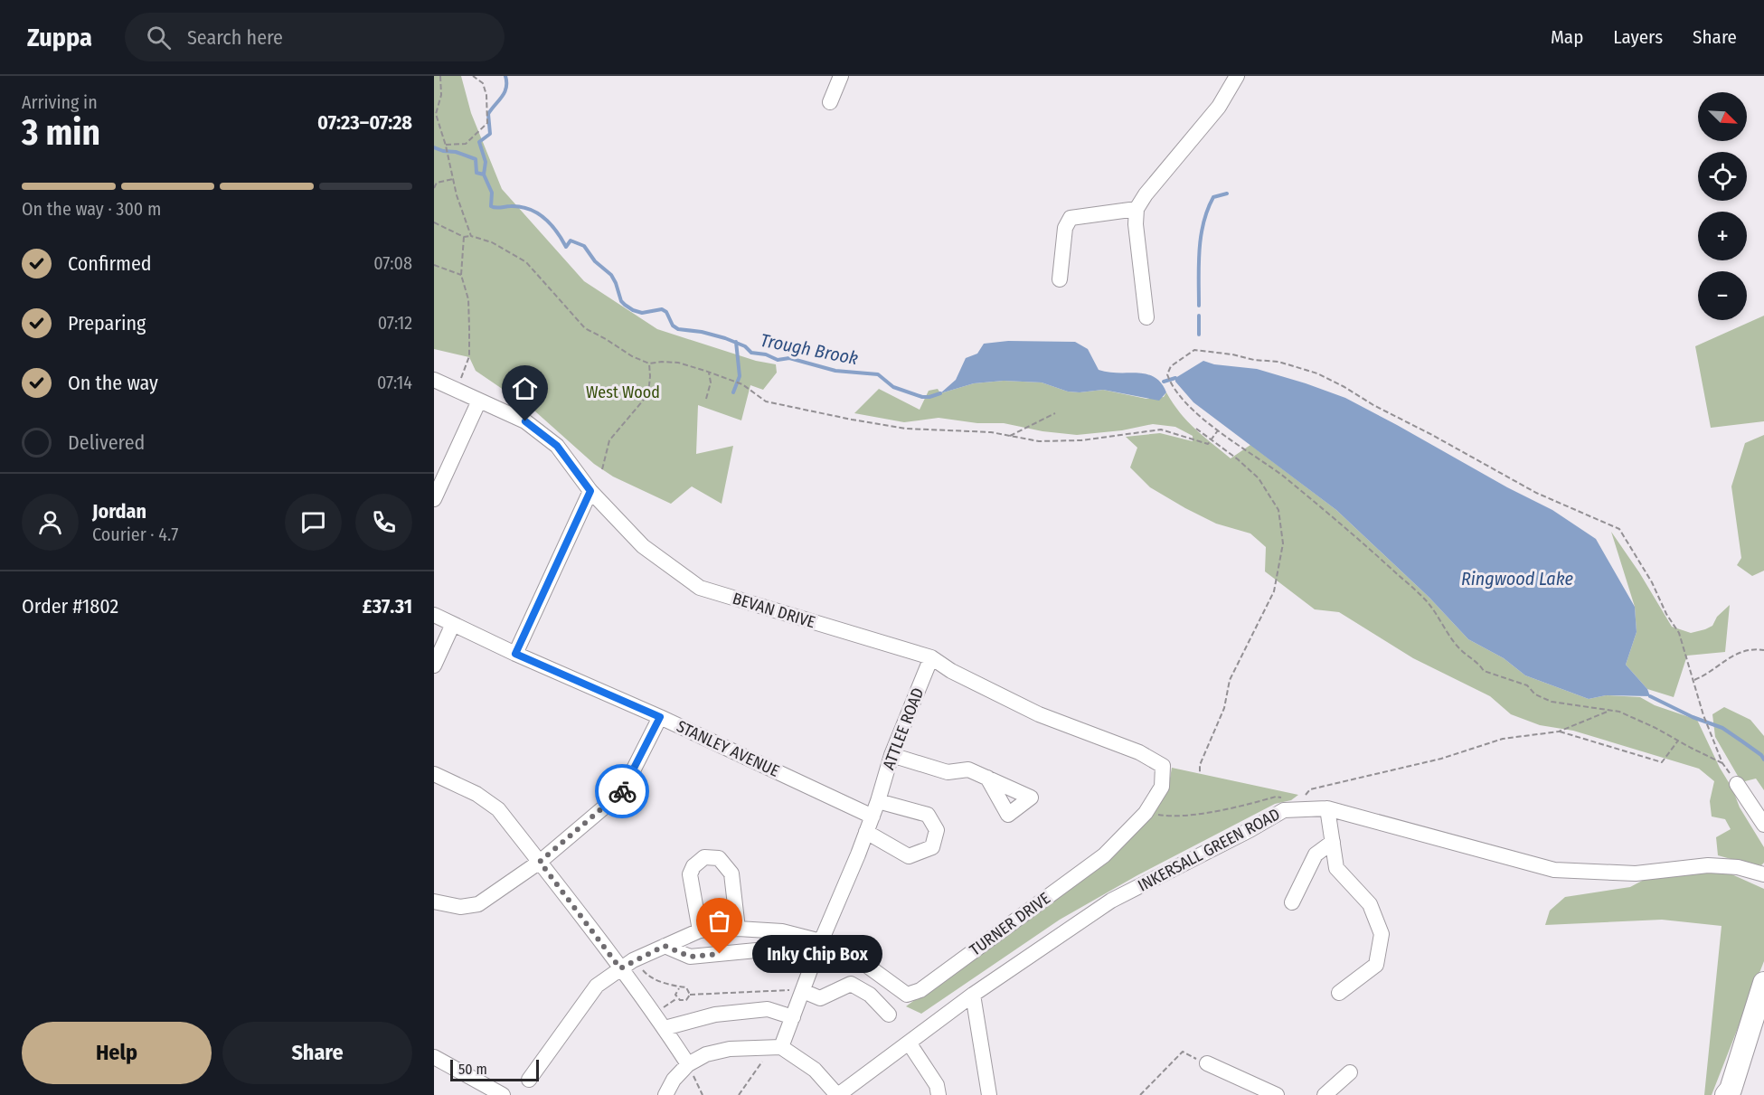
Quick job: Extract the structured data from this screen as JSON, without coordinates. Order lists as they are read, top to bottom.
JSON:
{
  "streets": {
    "street": [
      "BEVAN DRIVE",
      "ATTLEE ROAD",
      "STANLEY AVENUE",
      "INKERSALL GREEN ROAD",
      "TURNER DRIVE"
    ]
  },
  "crossings": [
    ["BEVAN DRIVE", "ATTLEE ROAD"],
    ["BEVAN DRIVE", "TURNER DRIVE"],
    ["ATTLEE ROAD", "STANLEY AVENUE"],
    ["ATTLEE ROAD", "TURNER DRIVE"]
  ],
  "water": ["Trough Brook", "Ringwood Lake"],
  "parks": ["West Wood"],
  "places": ["Inky Chip Box"],
  "scale_bar": "50 m",
  "north": "bottom right",
  "page": {
    "header": "Zuppa",
    "search": "Search here",
    "nav": ["Map", "Layers", "Share"],
    "heading": ["3 min", "Arriving in", "07:23–07:28"],
    "panel": [
      "Jordan",
      "Courier · 4.7",
      "Order #1802",
      "£37.31"
    ],
    "map_buttons": ["+", "−"],
    "bar": "On the way · 300 m",
    "list": [
      ["Confirmed", "07:08"],
      ["Preparing", "07:12"],
      ["On the way", "07:14"],
      "Delivered"
    ],
    "bubble": "Inky Chip Box",
    "buttons": ["Help", "Share"],
    "scale": "50 m"
  }
}
